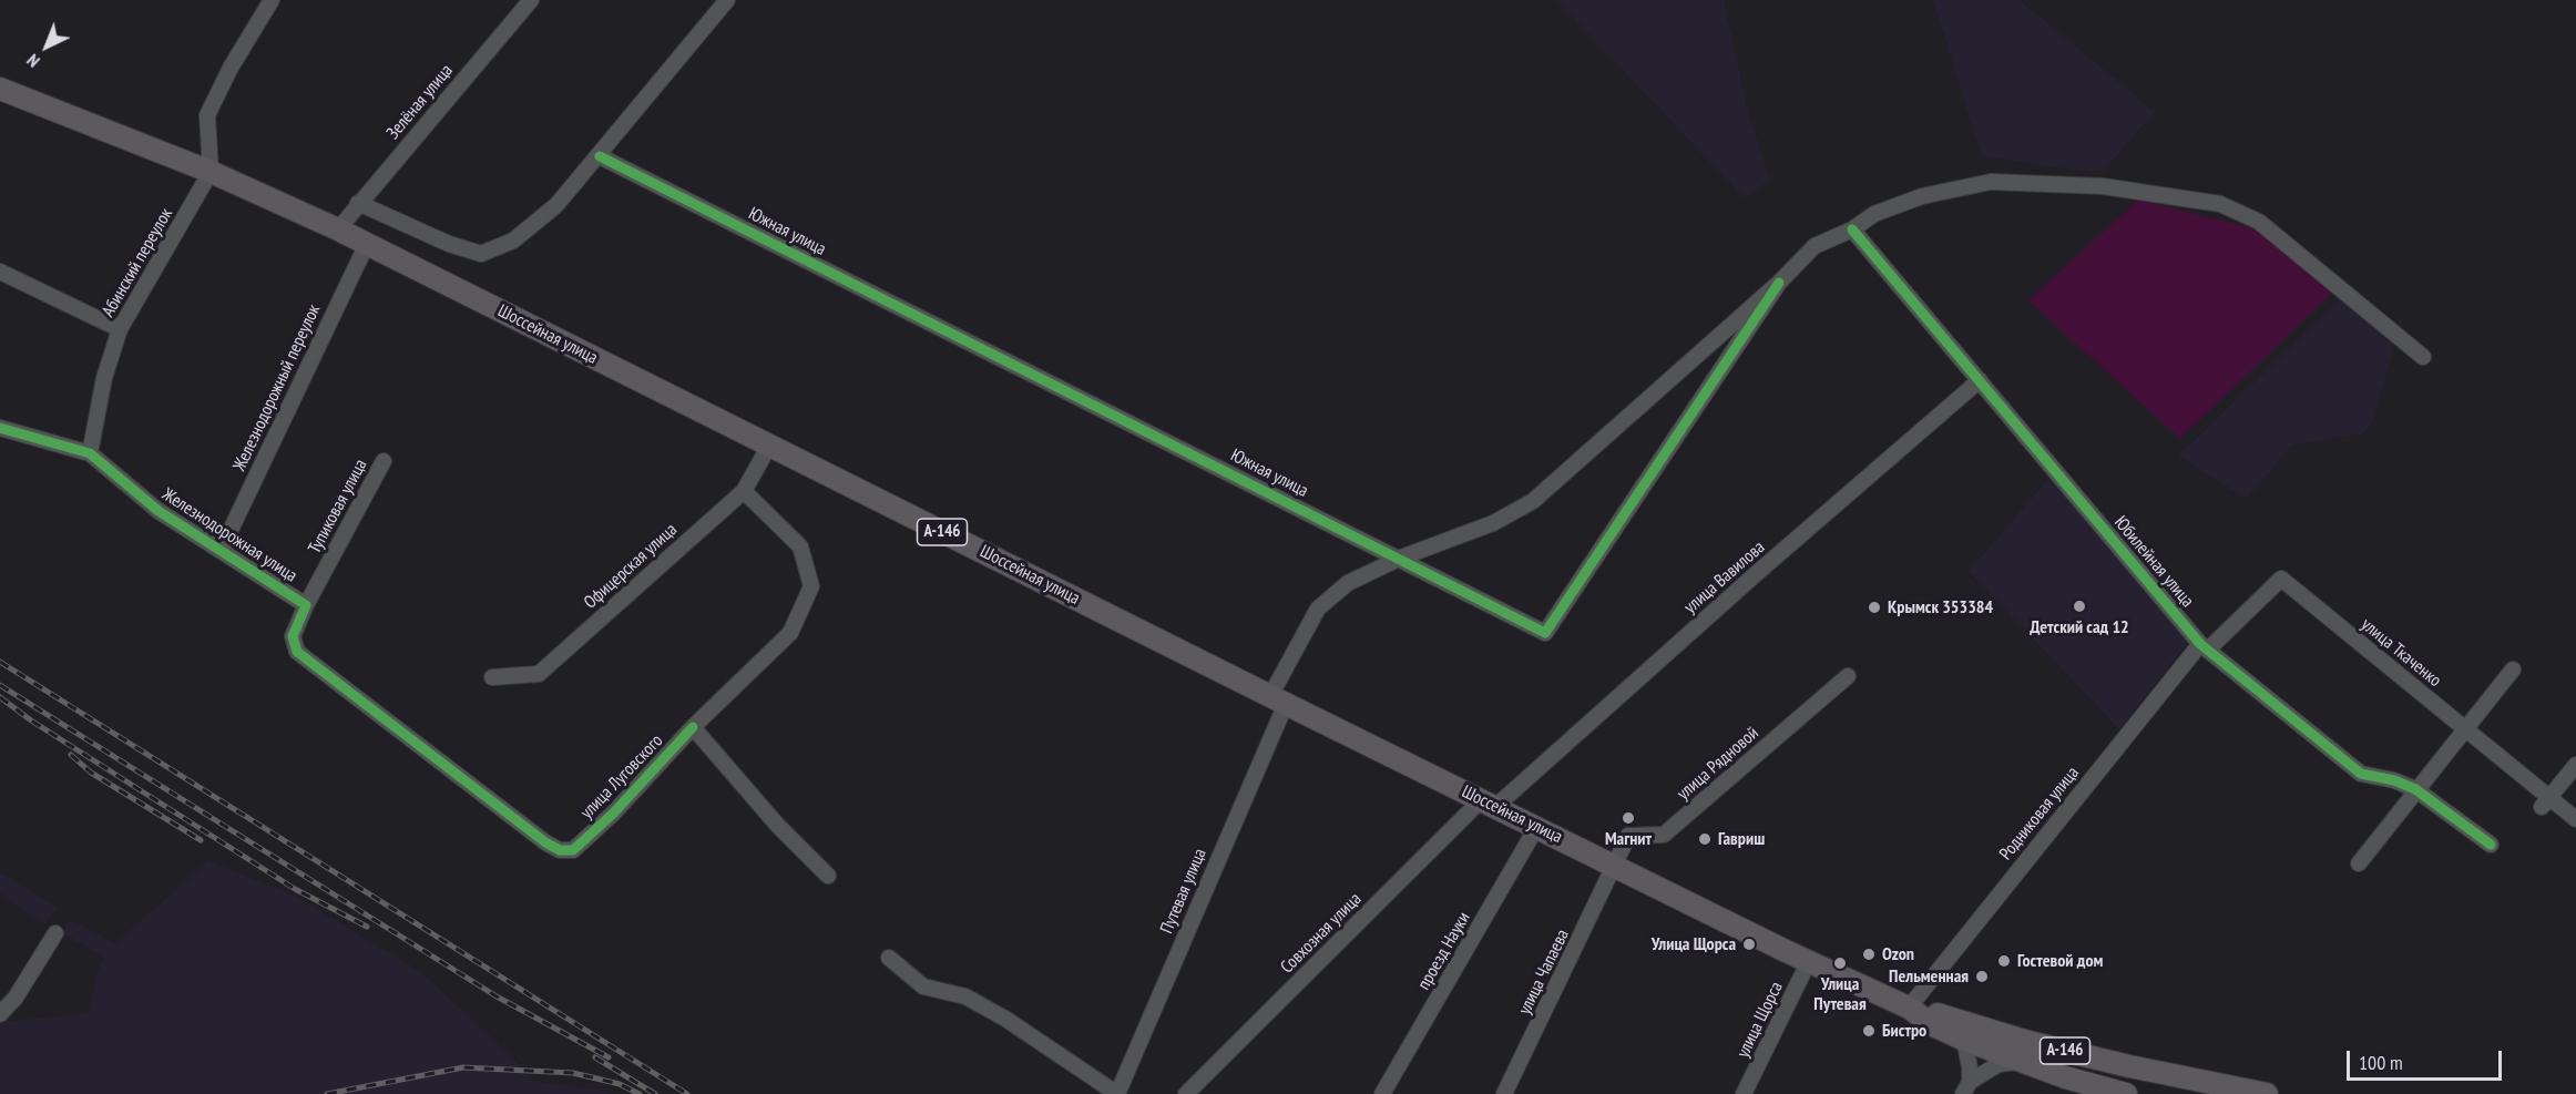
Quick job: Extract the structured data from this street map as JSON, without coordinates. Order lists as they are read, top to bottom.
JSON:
{
  "streets": {
    "highway": ["Шоссейная улица", "А-146"],
    "street": [
      "Зелёная улица",
      "Южная улица",
      "Абинский переулок",
      "Железнодорожный переулок",
      "Тупиковая улица",
      "Железнодорожная улица",
      "Юбилейная улица",
      "Офицерская улица",
      "улица Вавилова",
      "улица Ткаченко",
      "улица Рядновой",
      "улица Луговского",
      "Родниковая улица",
      "Путевая улица",
      "Совхозная улица",
      "проезд Науки",
      "улица Чапаева",
      "улица Щорса"
    ]
  },
  "crossings": [
    ["Зелёная улица", "Шоссейная улица"],
    ["Южная улица", "Путевая улица"],
    ["Абинский переулок", "Шоссейная улица"],
    ["Абинский переулок", "Железнодорожная улица"],
    ["Шоссейная улица", "Железнодорожный переулок"],
    ["Шоссейная улица", "А-146"],
    ["Шоссейная улица", "Офицерская улица"],
    ["Шоссейная улица", "улица Вавилова"],
    ["Шоссейная улица", "улица Рядновой"],
    ["Шоссейная улица", "Родниковая улица"],
    ["Шоссейная улица", "Путевая улица"],
    ["Шоссейная улица", "Совхозная улица"],
    ["Шоссейная улица", "проезд Науки"],
    ["Шоссейная улица", "улица Чапаева"],
    ["Шоссейная улица", "улица Щорса"],
    ["Железнодорожный переулок", "Железнодорожная улица"],
    ["Тупиковая улица", "Железнодорожная улица"],
    ["А-146", "Родниковая улица"],
    ["Железнодорожная улица", "улица Луговского"],
    ["Юбилейная улица", "улица Вавилова"],
    ["Юбилейная улица", "улица Ткаченко"],
    ["Юбилейная улица", "Родниковая улица"],
    ["Офицерская улица", "улица Луговского"],
    ["улица Вавилова", "Совхозная улица"],
    ["улица Ткаченко", "Родниковая улица"],
    ["улица Рядновой", "улица Чапаева"]
  ],
  "places": [
    "Детский сад 12",
    "Крымск 353384",
    "Магнит",
    "Гавриш",
    "Улица Щорса",
    "Ozon",
    "Гостевой дом",
    "Улица Путевая",
    "Пельменная",
    "Бистро"
  ],
  "scale_bar": "100 m",
  "north": "bottom left"
}
